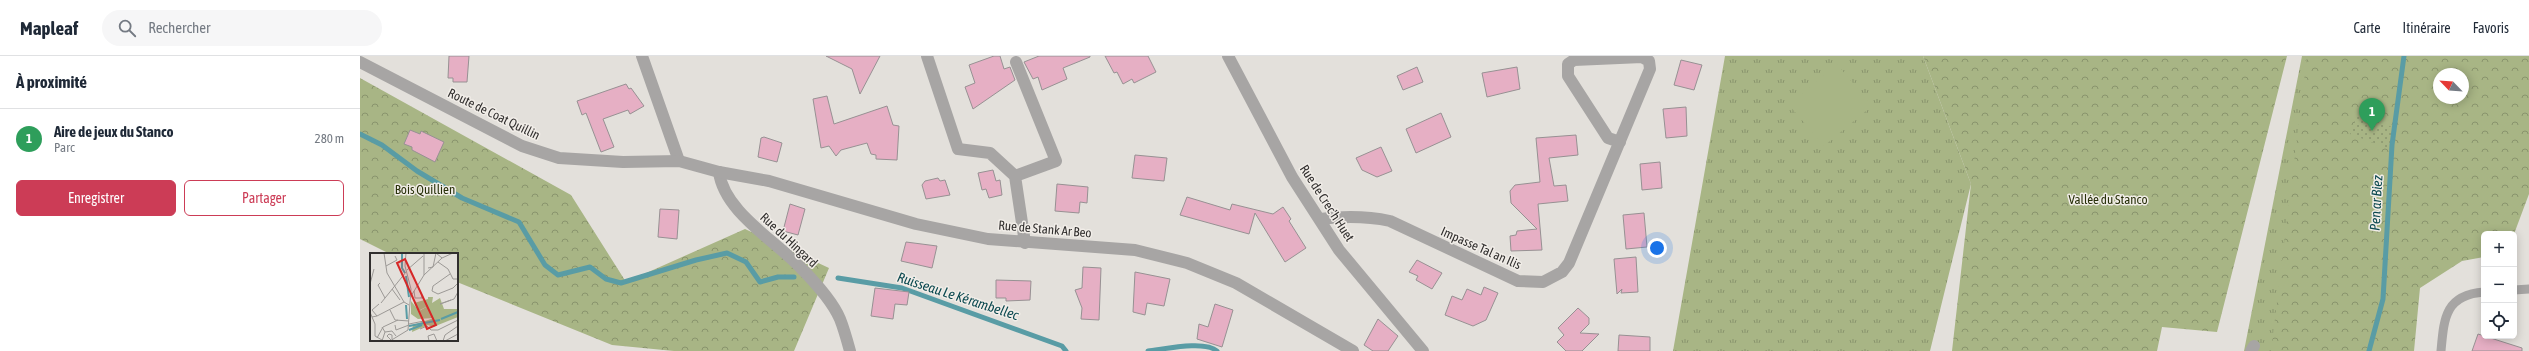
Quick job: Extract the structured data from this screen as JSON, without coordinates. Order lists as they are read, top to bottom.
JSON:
{
  "streets": {
    "street": [
      "Route de Coat Quillin",
      "Rue de Crec'h Huet",
      "Rue de Stank Ar Beo",
      "Rue du Hingard",
      "Impasse Tal an Ilis"
    ]
  },
  "crossings": [
    ["Route de Coat Quillin", "Rue de Stank Ar Beo"],
    ["Route de Coat Quillin", "Rue du Hingard"],
    ["Rue de Crec'h Huet", "Impasse Tal an Ilis"],
    ["Rue de Stank Ar Beo", "Rue du Hingard"]
  ],
  "water": ["Pen ar Biez", "Ruisseau Le Kérambellec"],
  "parks": ["Bois Quillien", "Vallée du Stanco"],
  "north": "top left",
  "page": {
    "header": "Mapleaf",
    "search": "Rechercher",
    "nav": ["Carte", "Itinéraire", "Favoris"],
    "heading": "À proximité",
    "pins": "1",
    "list": [
      {
        "mark": "1",
        "name": "Aire de jeux du Stanco",
        "note": "Parc",
        "value": "280 m"
      }
    ],
    "buttons": ["Enregistrer", "Partager"],
    "map_buttons": ["+", "−"]
  }
}
